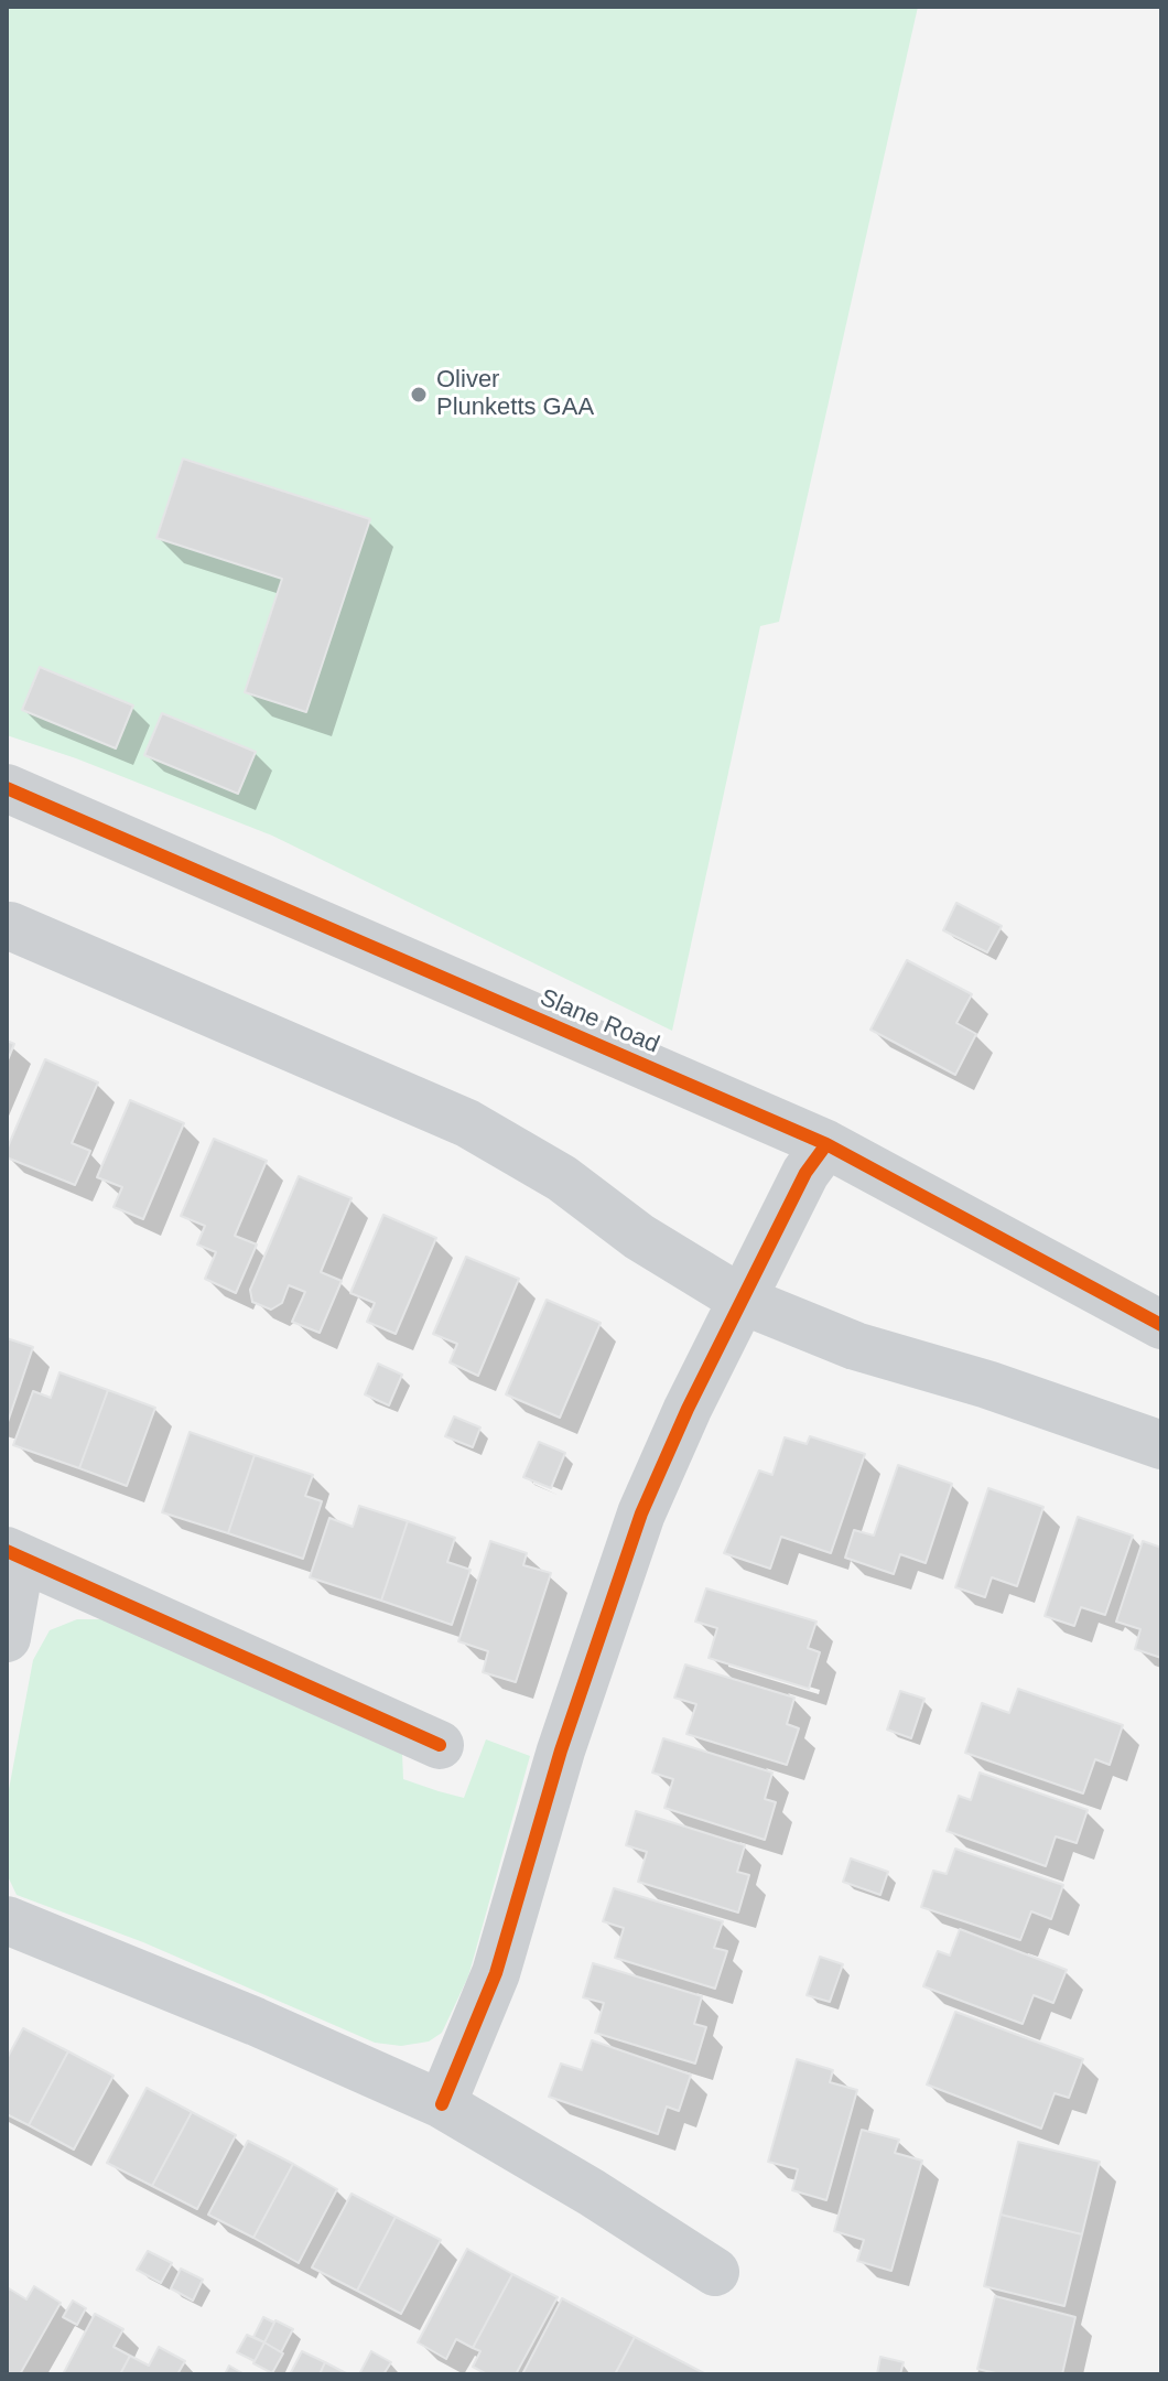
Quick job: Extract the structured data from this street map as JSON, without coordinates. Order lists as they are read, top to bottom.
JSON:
{
  "streets": {
    "street": ["Slane Road"]
  },
  "places": ["Oliver Plunketts GAA"]
}
